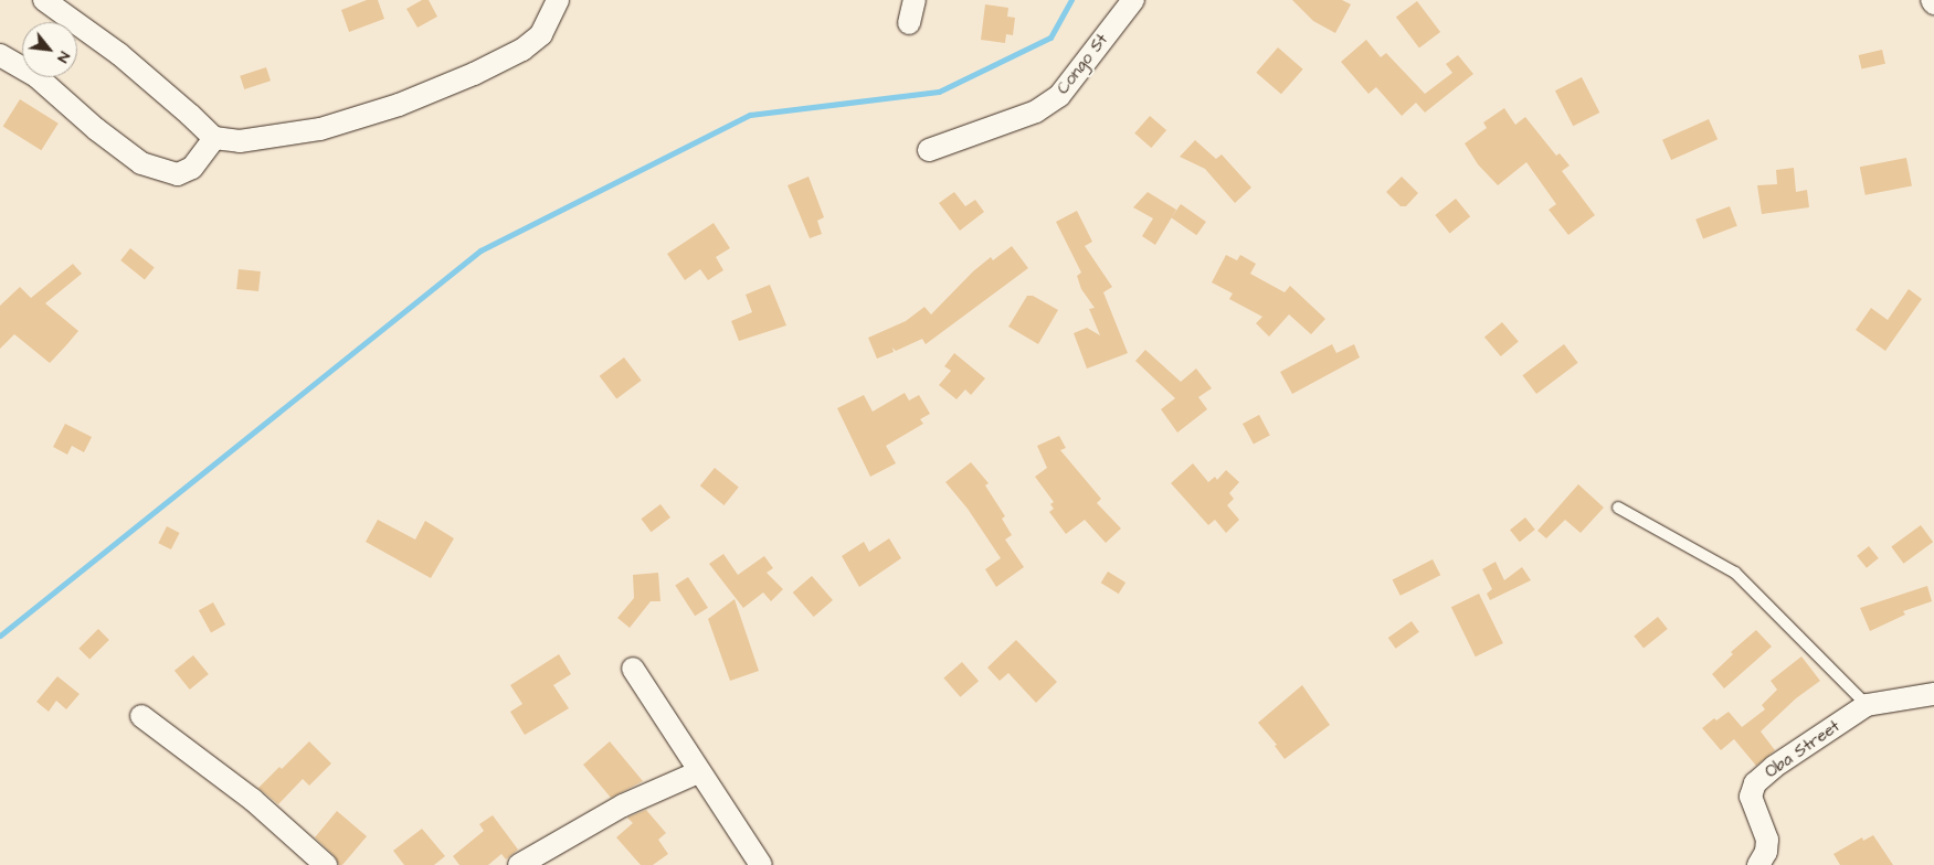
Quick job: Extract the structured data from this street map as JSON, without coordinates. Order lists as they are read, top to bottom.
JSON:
{
  "streets": {
    "street": ["Congo St", "Oba Street"]
  },
  "north": "bottom right"
}
